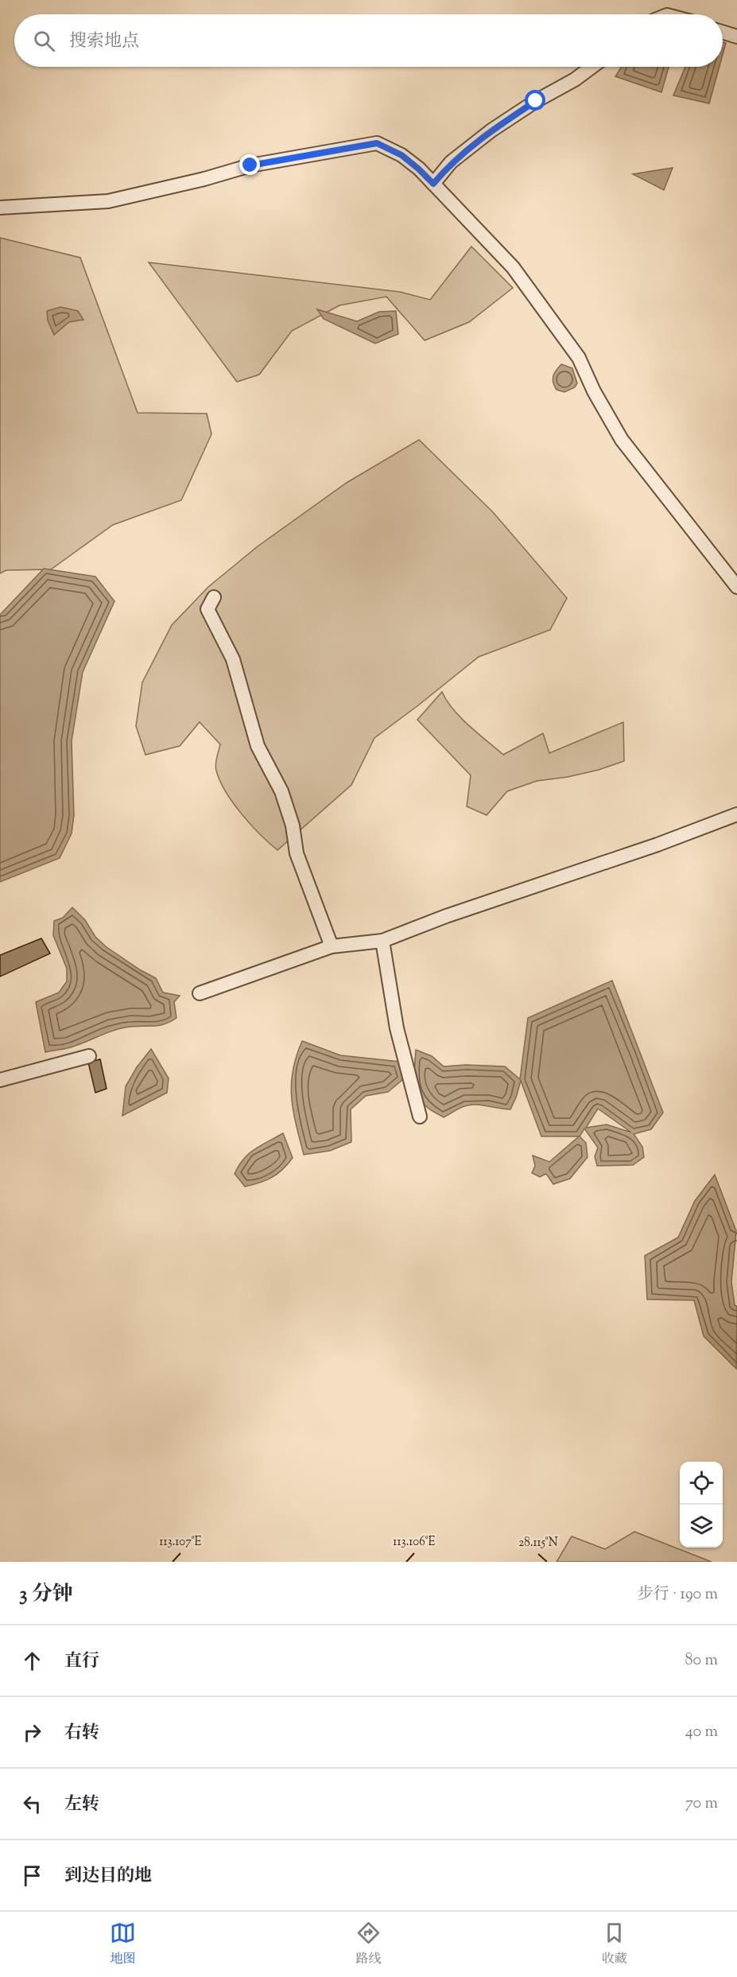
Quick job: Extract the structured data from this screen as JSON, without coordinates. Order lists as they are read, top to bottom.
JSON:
{
  "page": {
    "search": "搜索地点",
    "heading": ["3 分钟", "步行 · 190 m"],
    "list": [
      ["直行", "80 m"],
      ["右转", "40 m"],
      ["左转", "70 m"],
      "到达目的地"
    ],
    "nav": ["地图", "路线", "收藏"]
  },
  "coordinates": ["113.107°E", "113.106°E", "28.115°N"]
}
